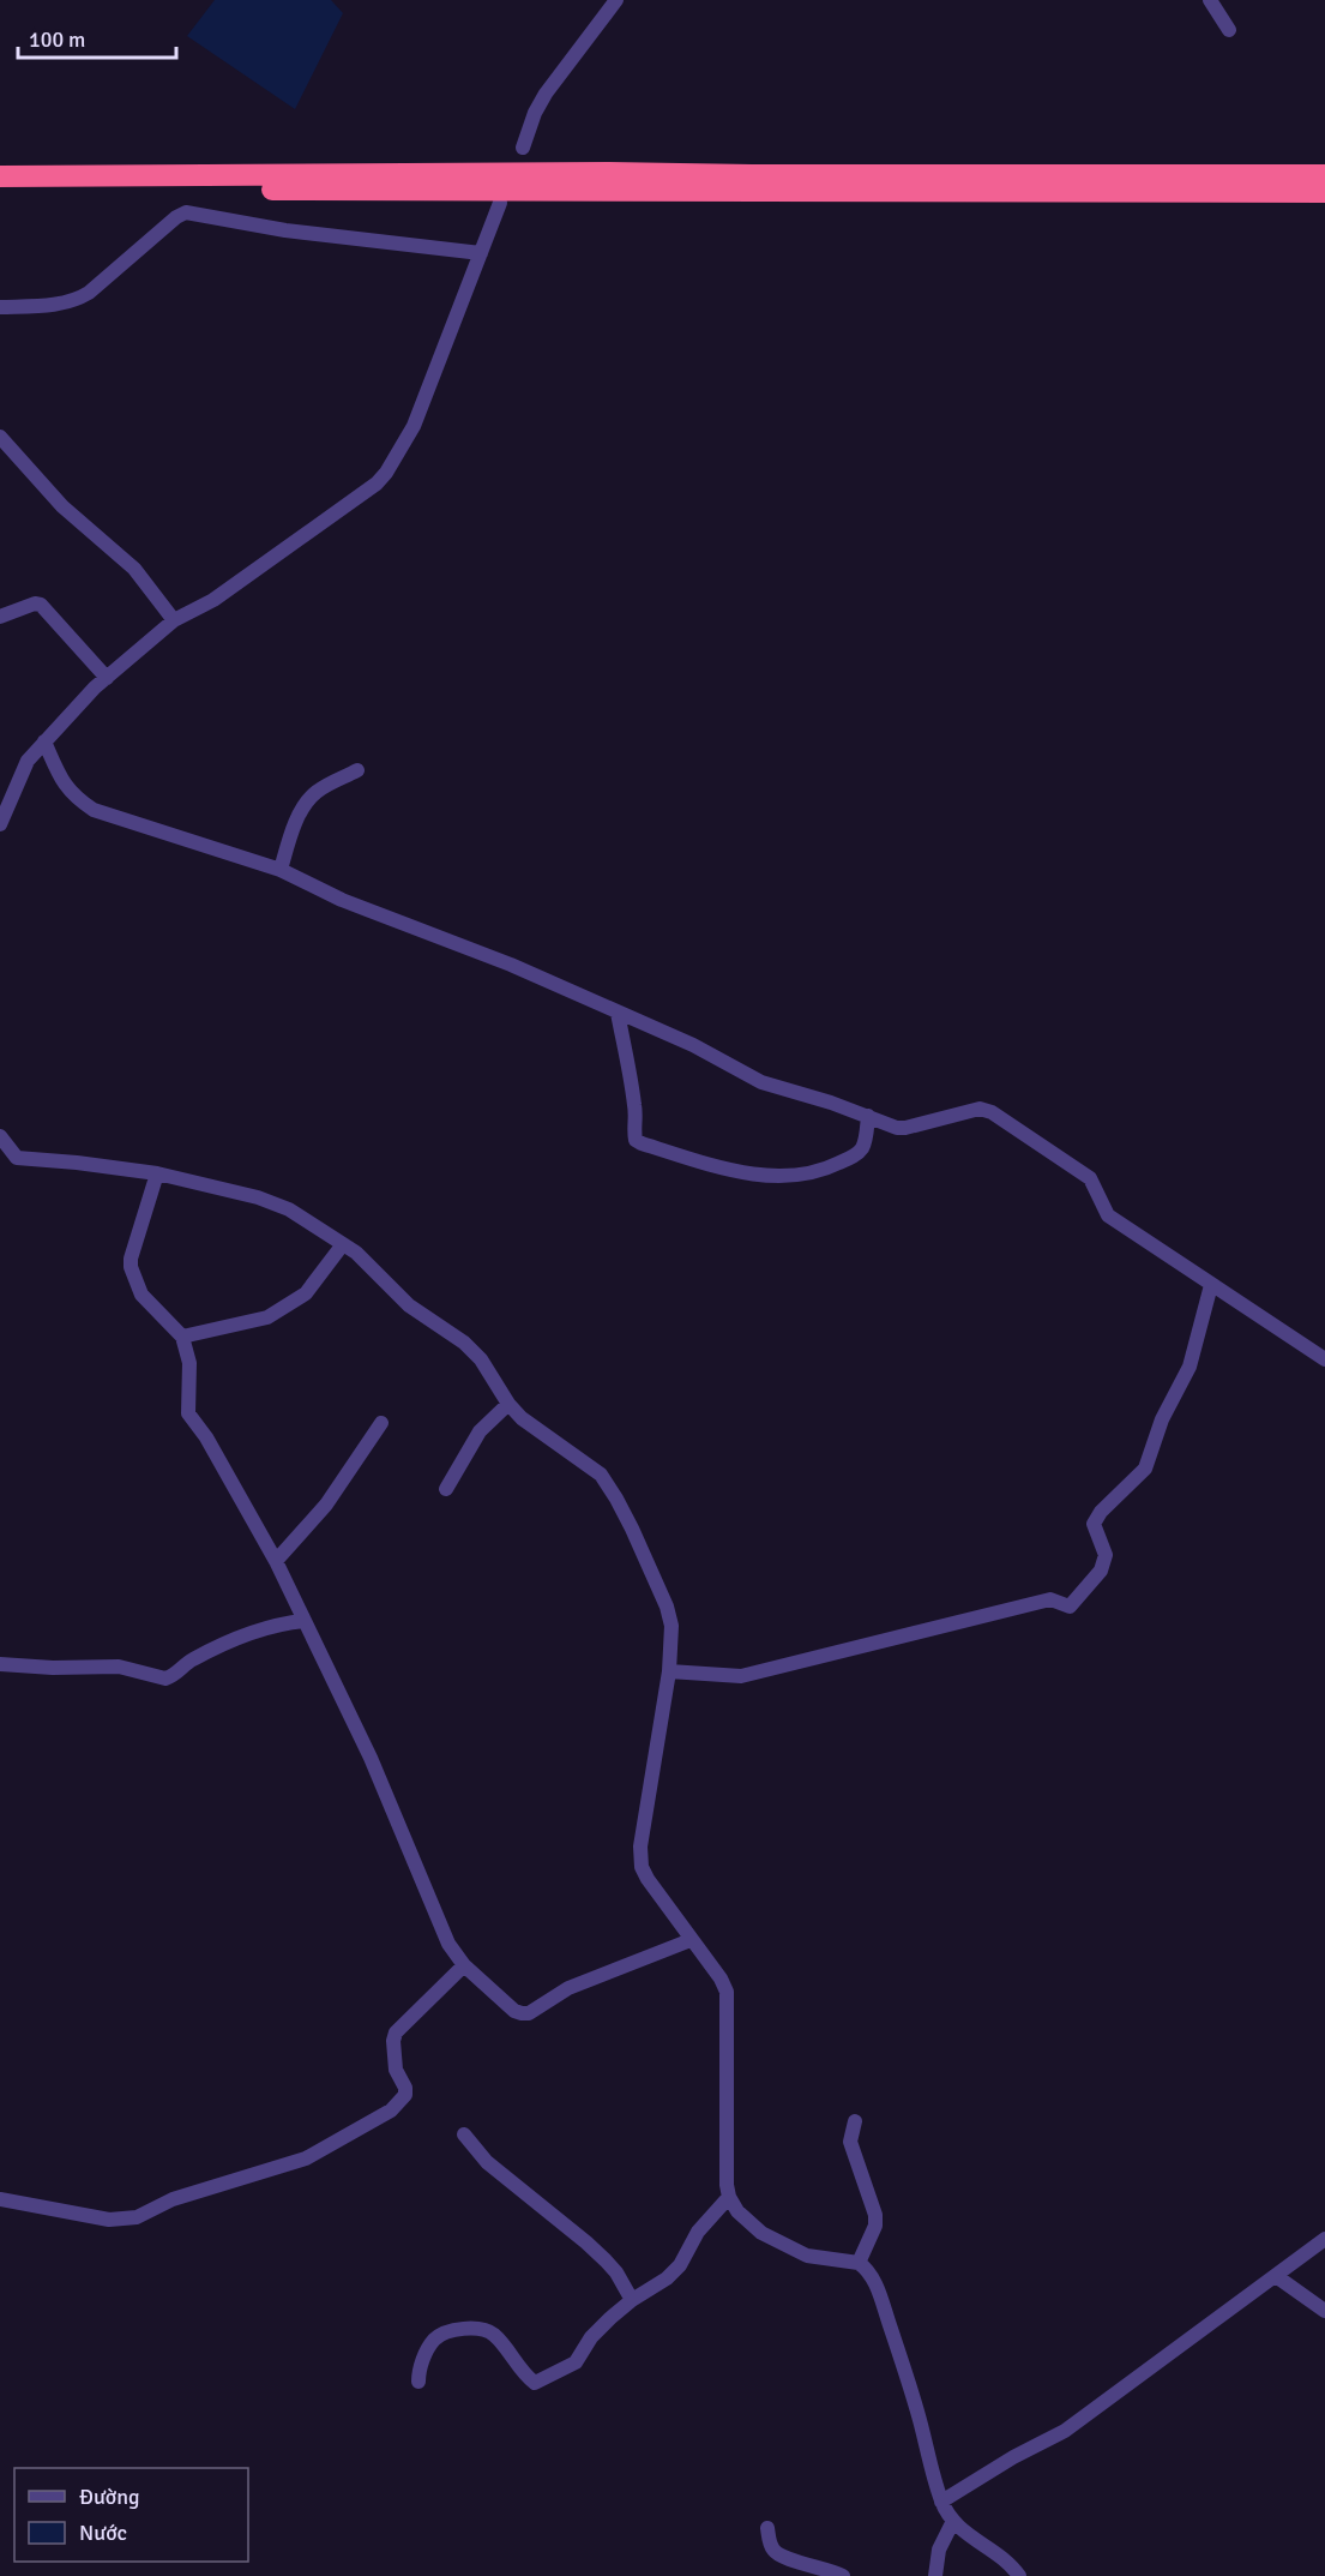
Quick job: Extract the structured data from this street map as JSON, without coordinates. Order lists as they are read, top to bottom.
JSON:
{
  "legend": ["Đường", "Nước"],
  "scale_bar": "100 m"
}
